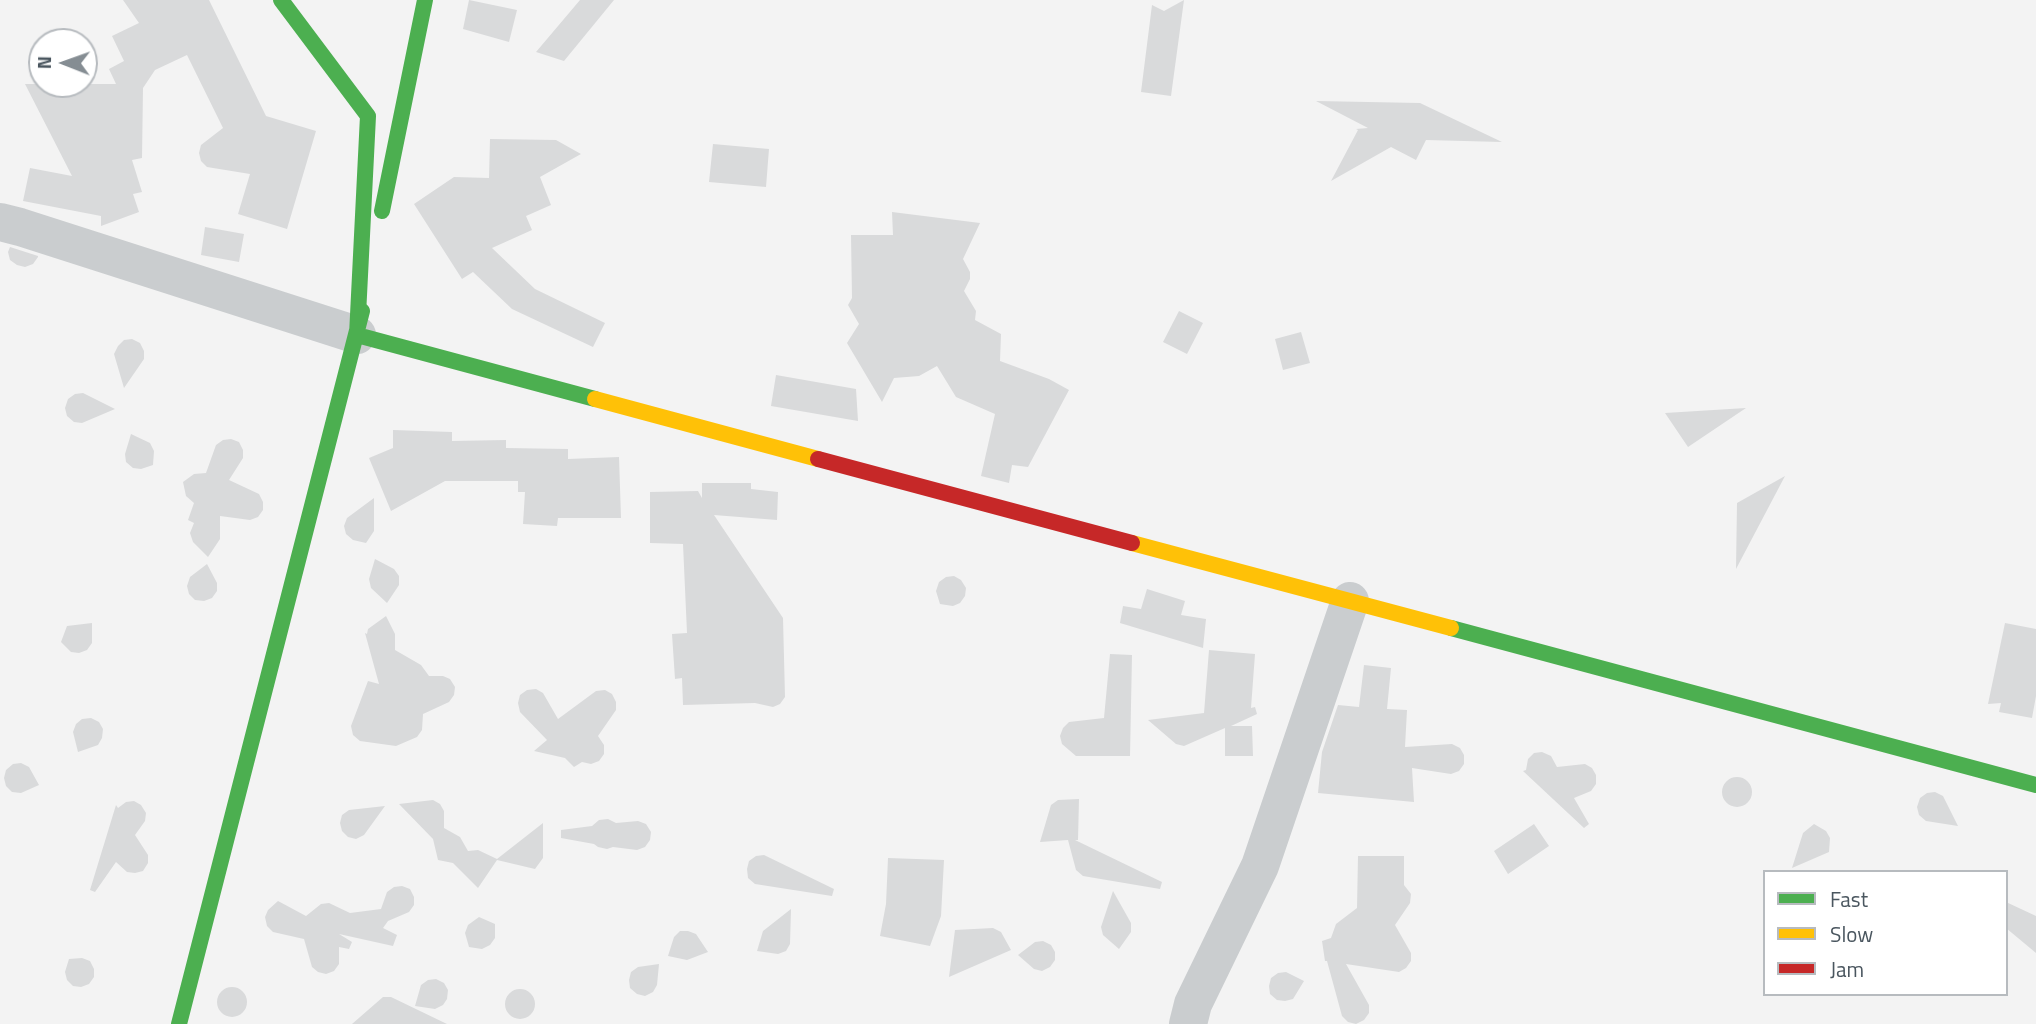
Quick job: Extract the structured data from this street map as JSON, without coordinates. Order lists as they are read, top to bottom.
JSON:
{
  "legend": ["Fast", "Slow", "Jam"],
  "north": "left"
}
